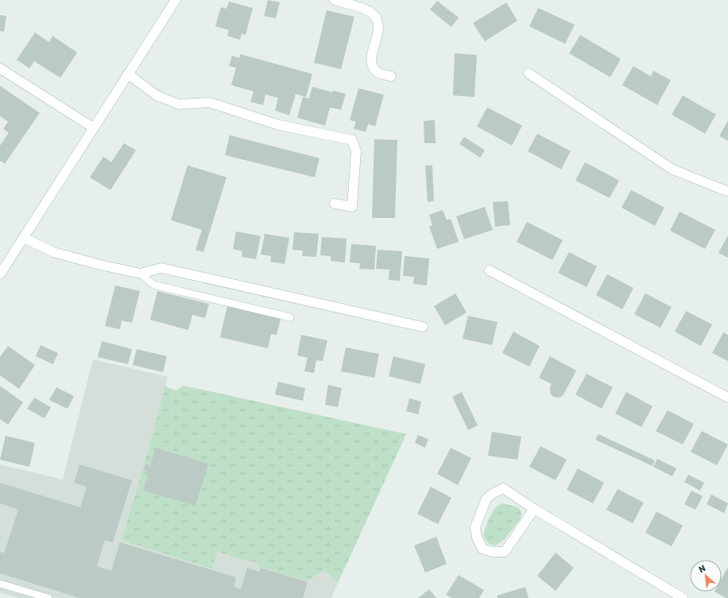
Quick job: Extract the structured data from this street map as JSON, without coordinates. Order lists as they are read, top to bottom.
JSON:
{
  "north": "top left"
}
